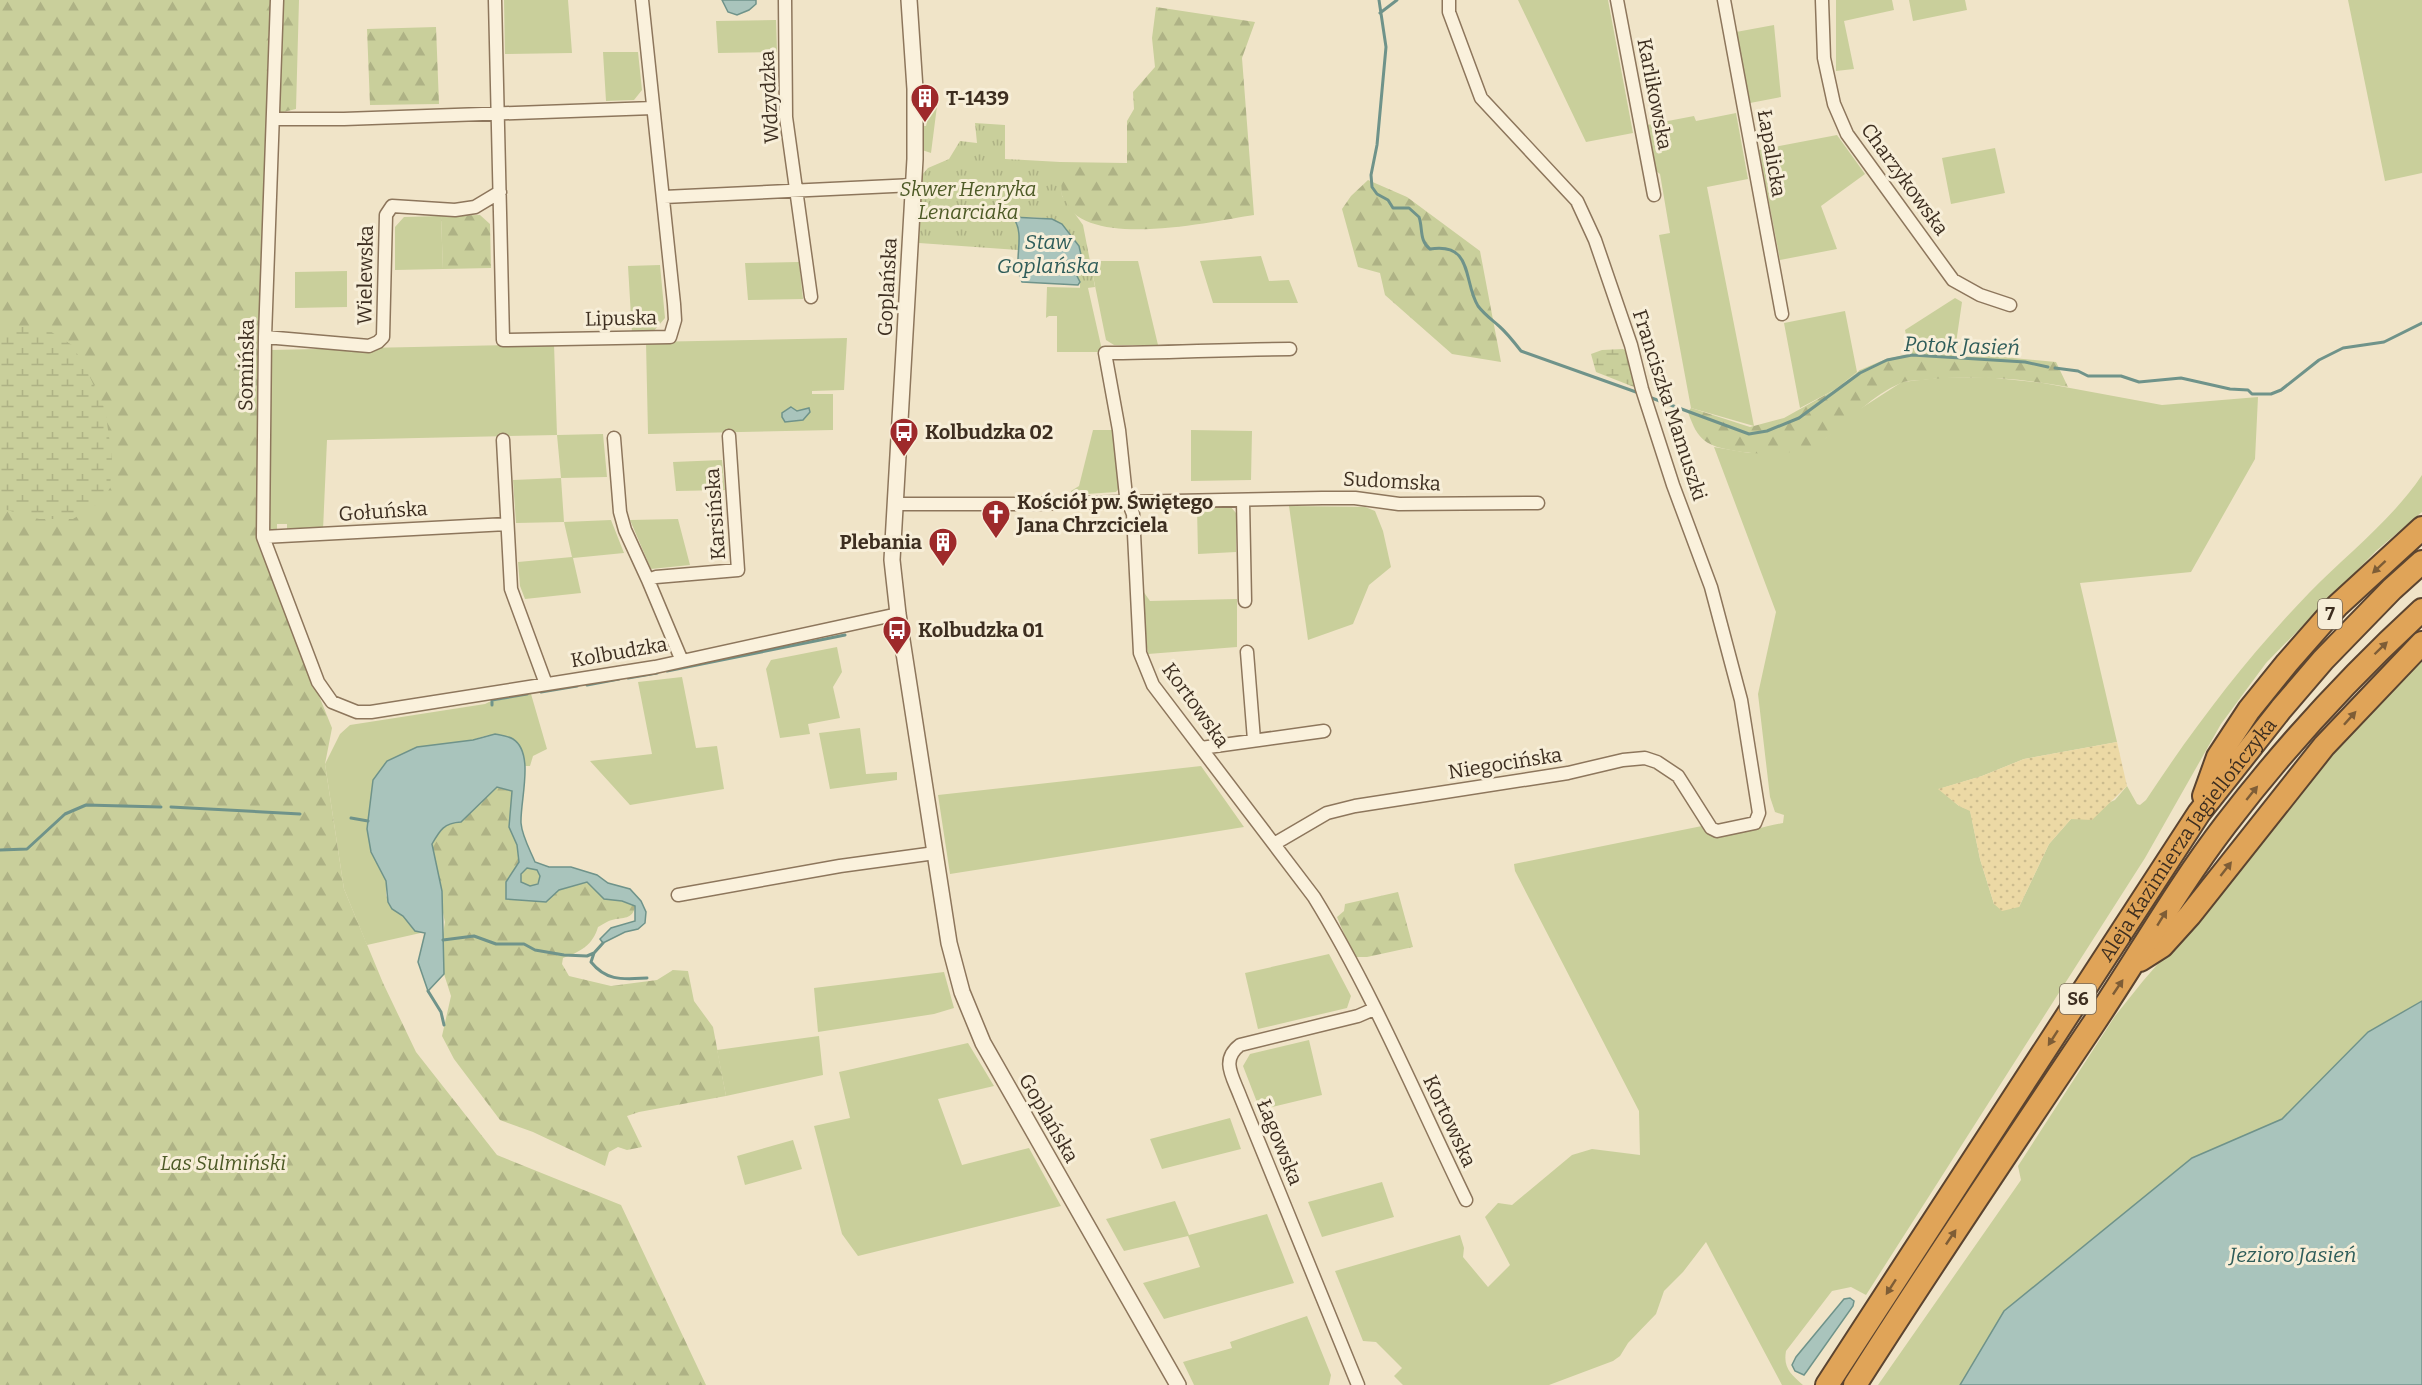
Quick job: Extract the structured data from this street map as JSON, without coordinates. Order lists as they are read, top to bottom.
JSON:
{
  "streets": {
    "highway": ["7", "Aleja Kazimierza Jagiellończyka", "S6"],
    "street": [
      "Karlikowska",
      "Wdzydzka",
      "Łapalicka",
      "Charzykowska",
      "Wielewska",
      "Goplańska",
      "Lipuska",
      "Somińska",
      "Franciszka Mamuszki",
      "Sudomska",
      "Gołuńska",
      "Karsińska",
      "Kolbudzka",
      "Kortowska",
      "Niegocińska",
      "Łagowska"
    ]
  },
  "crossings": [
    ["Wielewska", "Lipuska"],
    ["Wielewska", "Somińska"],
    ["Goplańska", "Sudomska"],
    ["Goplańska", "Kolbudzka"],
    ["Somińska", "Gołuńska"],
    ["Somińska", "Kolbudzka"],
    ["Franciszka Mamuszki", "Niegocińska"],
    ["Sudomska", "Kortowska"],
    ["7", "Aleja Kazimierza Jagiellończyka"],
    ["Kortowska", "Niegocińska"],
    ["Kortowska", "Łagowska"]
  ],
  "water": ["Staw Goplańska", "Potok Jasień", "Jezioro Jasień"],
  "parks": ["Skwer Henryka Lenarciaka", "Las Sulmiński"],
  "places": {
    "building": ["T-1439", "Plebania"],
    "bus stop": ["Kolbudzka 02", "Kolbudzka 01"],
    "church": ["Kościół pw. Świętego Jana Chrzciciela"]
  }
}
